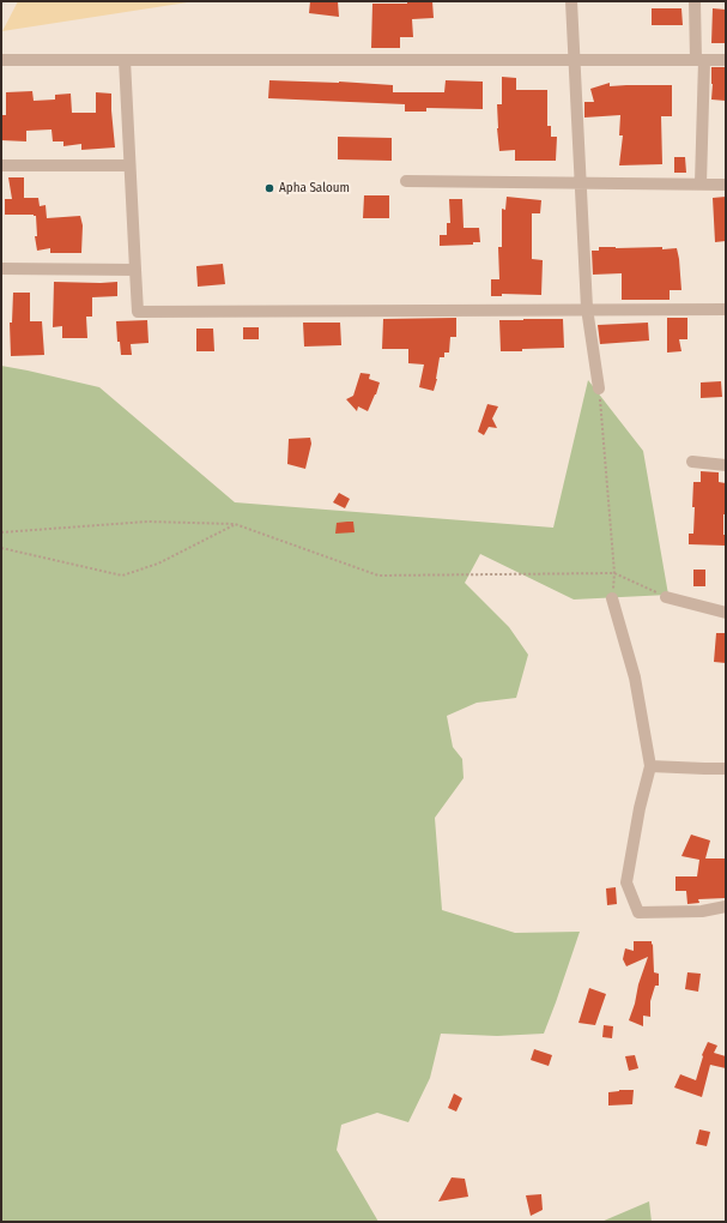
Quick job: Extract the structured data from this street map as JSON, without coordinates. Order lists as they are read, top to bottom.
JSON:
{
  "places": ["Apha Saloum"]
}
